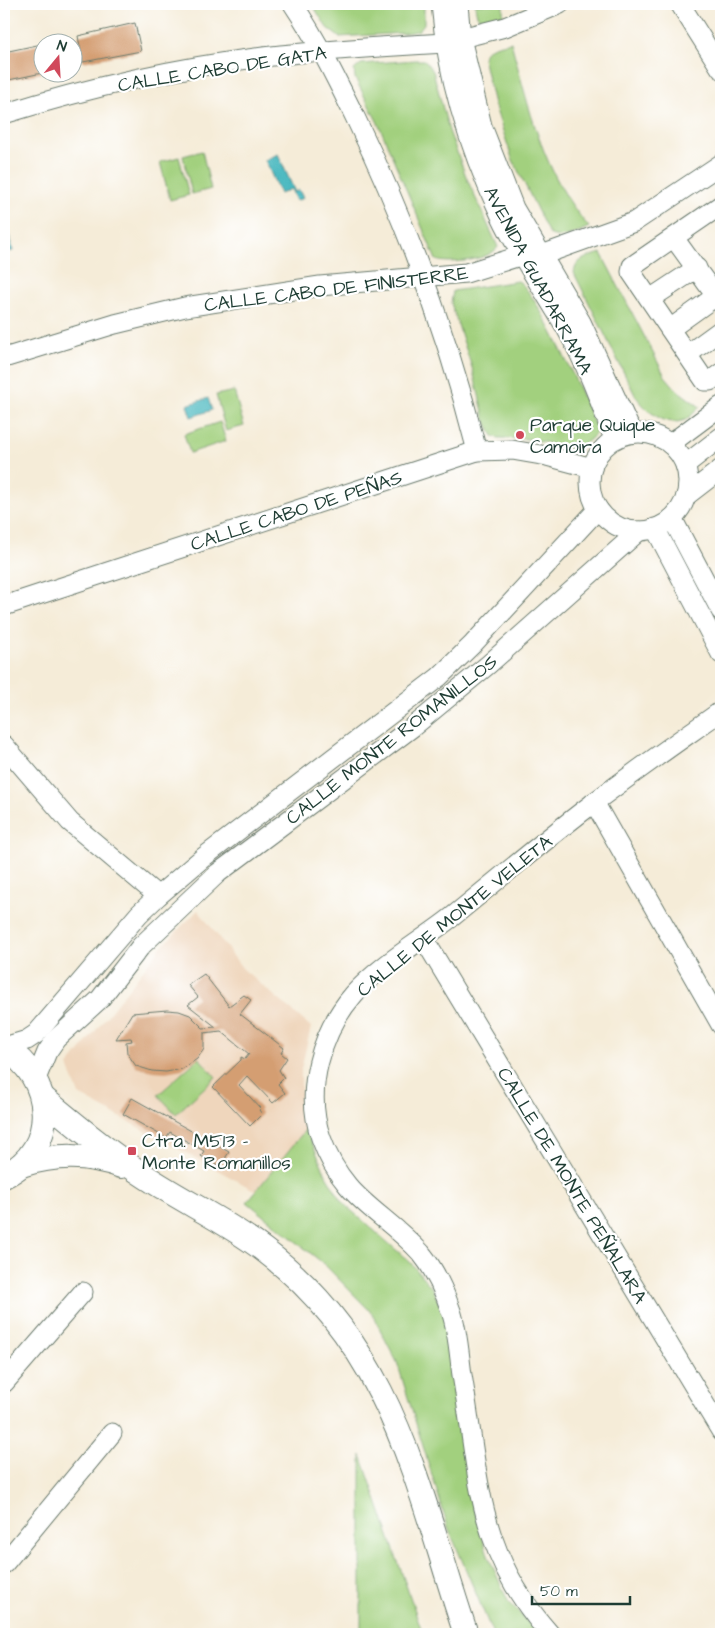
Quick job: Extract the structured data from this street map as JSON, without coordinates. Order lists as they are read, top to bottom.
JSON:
{
  "streets": {
    "street": [
      "CALLE CABO DE GATA",
      "AVENIDA GUADARRAMA",
      "CALLE CABO DE FINISTERRE",
      "CALLE CABO DE PEÑAS",
      "CALLE MONTE ROMANILLOS",
      "CALLE DE MONTE VELETA",
      "CALLE DE MONTE PEÑALARA"
    ]
  },
  "crossings": [
    ["CALLE CABO DE GATA", "AVENIDA GUADARRAMA"],
    ["AVENIDA GUADARRAMA", "CALLE CABO DE FINISTERRE"],
    ["AVENIDA GUADARRAMA", "CALLE CABO DE PEÑAS"],
    ["AVENIDA GUADARRAMA", "CALLE MONTE ROMANILLOS"],
    ["CALLE CABO DE PEÑAS", "CALLE MONTE ROMANILLOS"],
    ["CALLE DE MONTE VELETA", "CALLE DE MONTE PEÑALARA"]
  ],
  "places": {
    "other": ["Parque Quique Camoira"],
    "transit": ["Ctra. M513 - Monte Romanillos"]
  },
  "scale_bar": "50 m",
  "north": "top"
}
